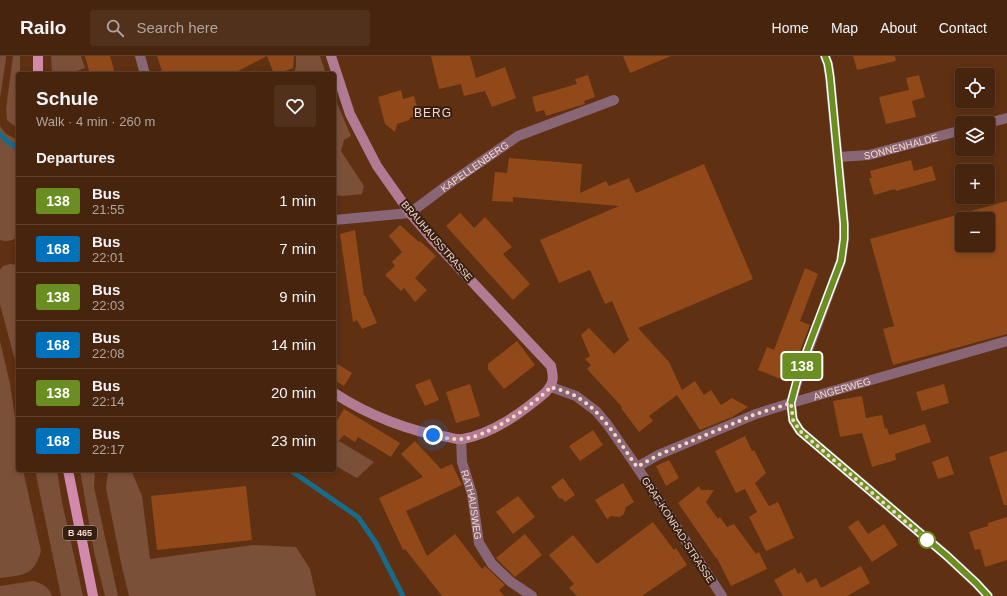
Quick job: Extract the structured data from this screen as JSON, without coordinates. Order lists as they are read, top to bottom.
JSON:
{
  "streets": {
    "main road": ["B 465"],
    "street": [
      "SONNENHALDE",
      "KAPELLENBERG",
      "BRAUHAUSSTRASSE",
      "ANGERWEG",
      "RATHAUSWEG",
      "GRAF-KONRAD-STRASSE"
    ]
  },
  "crossings": [
    ["KAPELLENBERG", "BRAUHAUSSTRASSE"],
    ["BRAUHAUSSTRASSE", "GRAF-KONRAD-STRASSE"],
    ["ANGERWEG", "GRAF-KONRAD-STRASSE"]
  ],
  "districts": ["BERG"],
  "lines": ["bus line 138"],
  "page": {
    "header": "Railo",
    "search": "Search here",
    "nav": [
      "Home",
      "Map",
      "About",
      "Contact"
    ],
    "on_map": "138",
    "map_buttons": ["+", "−"],
    "heading": [
      ["Schule", "Walk · 4 min · 260 m"],
      "Departures"
    ],
    "list": [
      {
        "mark": "138",
        "name": "Bus",
        "note": "21:55",
        "value": "1 min"
      },
      {
        "mark": "168",
        "name": "Bus",
        "note": "22:01",
        "value": "7 min"
      },
      {
        "mark": "138",
        "name": "Bus",
        "note": "22:03",
        "value": "9 min"
      },
      {
        "mark": "168",
        "name": "Bus",
        "note": "22:08",
        "value": "14 min"
      },
      {
        "mark": "138",
        "name": "Bus",
        "note": "22:14",
        "value": "20 min"
      },
      {
        "mark": "168",
        "name": "Bus",
        "note": "22:17",
        "value": "23 min"
      }
    ]
  }
}
